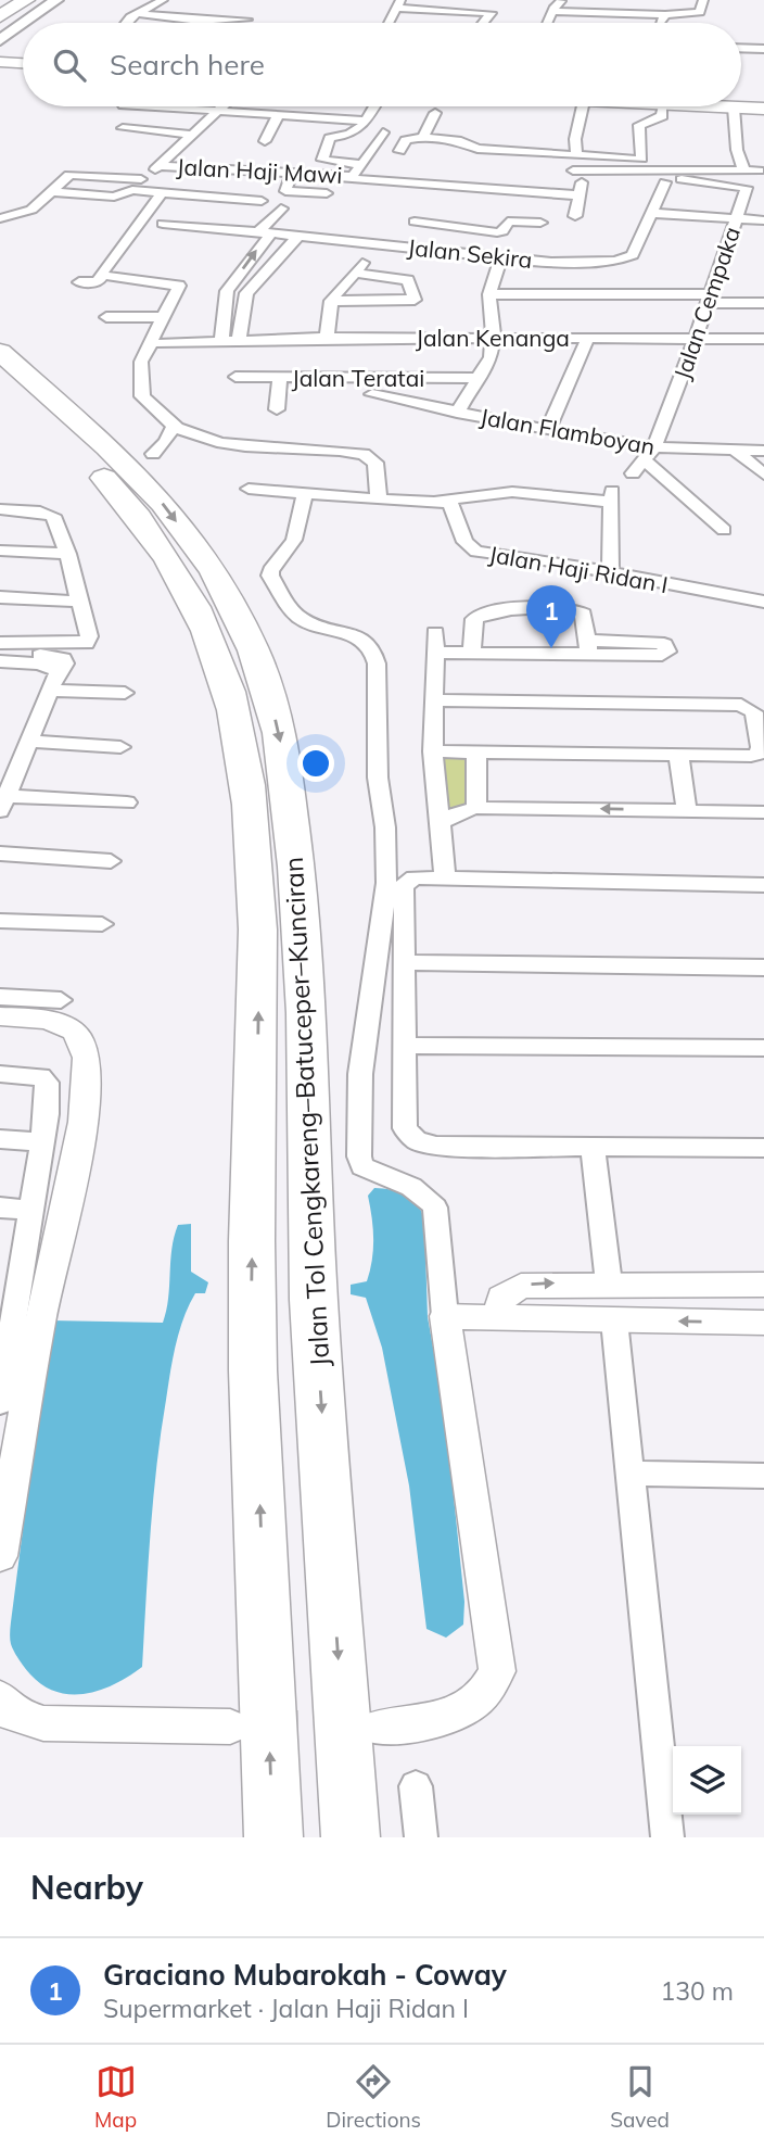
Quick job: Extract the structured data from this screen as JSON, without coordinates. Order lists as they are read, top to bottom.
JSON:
{
  "streets": {
    "highway": ["Jalan Tol Cengkareng–Batuceper–Kunciran"],
    "street": [
      "Jalan Haji Mawi",
      "Jalan Sekira",
      "Jalan Cempaka",
      "Jalan Kenanga",
      "Jalan Teratai",
      "Jalan Flamboyan",
      "Jalan Haji Ridan I"
    ]
  },
  "crossings": [
    ["Jalan Cempaka", "Jalan Kenanga"],
    ["Jalan Cempaka", "Jalan Flamboyan"]
  ],
  "page": {
    "search": "Search here",
    "pins": "1",
    "heading": "Nearby",
    "list": [
      {
        "mark": "1",
        "name": "Graciano Mubarokah - Coway",
        "note": "Supermarket · Jalan Haji Ridan I",
        "value": "130 m"
      }
    ],
    "nav": ["Map", "Directions", "Saved"]
  }
}
